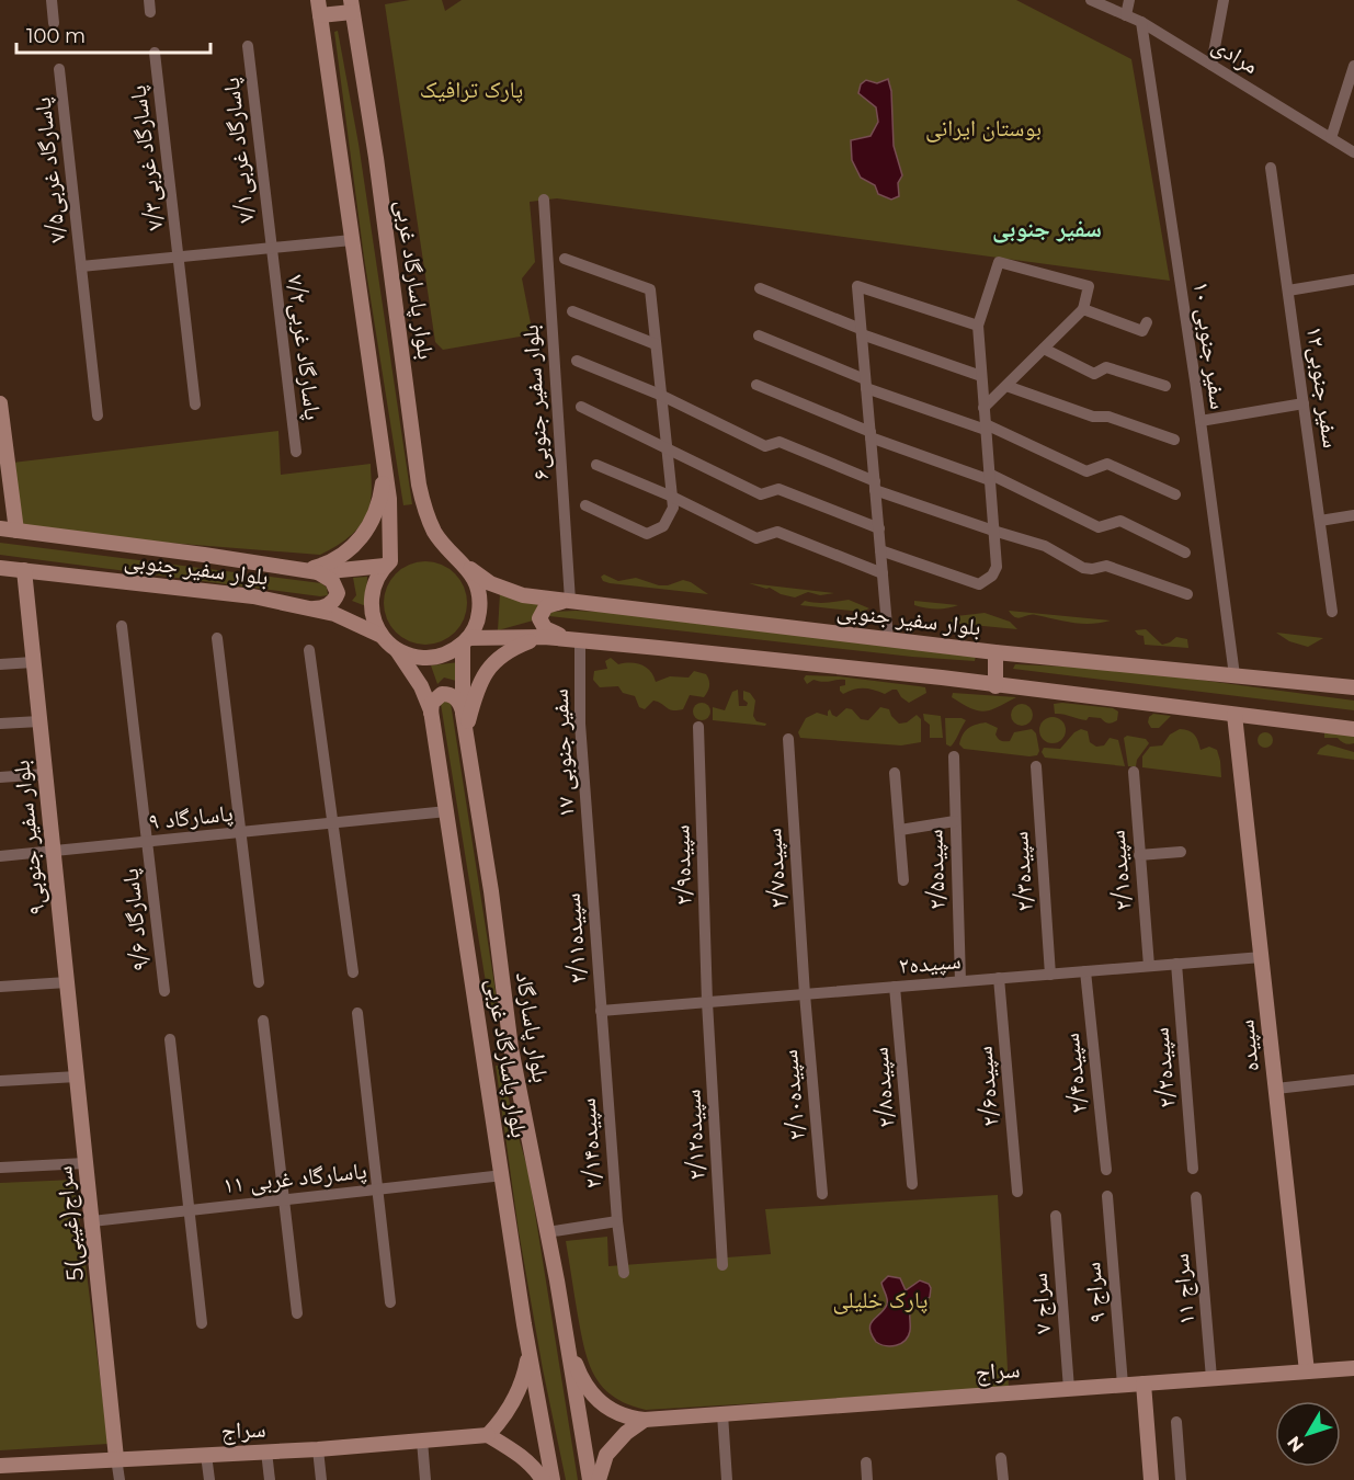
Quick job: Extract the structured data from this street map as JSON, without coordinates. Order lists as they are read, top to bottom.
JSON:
{
  "streets": {
    "main road": [
      "بلوار پاسارگاد غربی",
      "بلوار سفیر جنوبی",
      "بلوار سفیر جنوبی۹",
      "بلوار پاسارگاد",
      "سپیده",
      "5سراج(غیبی)",
      "سراج"
    ],
    "street": [
      "مرادی",
      "پاسارگاد غربی۷/۱",
      "پاسارگاد غربی۷/۳",
      "پاسارگاد غربی۷/۵",
      "سفیر جنوبی ۱۰",
      "پاسارگاد غربی۷/۲",
      "سفیر جنوبی۱۲",
      "بلوار سفیر جنوبی۶",
      "سفیر جنوبی ۱۷",
      "پاسارگاد ۹",
      "سپیده۲/۹",
      "سپیده۲/۷",
      "سپیده۲/۵",
      "سپیده۲/۱",
      "سپیده۲/۳",
      "پاسارگاد ۹/۶",
      "سپیده۲/۱۱",
      "سپیده۲",
      "سپیده۲/۲",
      "سپیده۲/۴",
      "سپیده۲/۶",
      "سپیده۲/۸",
      "سپیده۲/۱۰",
      "سپیده۲/۱۲",
      "سپیده۲/۱۴",
      "پاسارگاد غربی ۱۱",
      "سراج ۱۱",
      "سراج ۹",
      "سراج ۷"
    ]
  },
  "crossings": [
    ["مرادی", "سفیر جنوبی ۱۰"],
    ["پاسارگاد غربی۷/۱", "پاسارگاد غربی۷/۲"],
    ["بلوار پاسارگاد غربی", "بلوار سفیر جنوبی"],
    ["بلوار پاسارگاد غربی", "پاسارگاد ۹"],
    ["بلوار پاسارگاد غربی", "پاسارگاد غربی ۱۱"],
    ["سفیر جنوبی ۱۰", "بلوار سفیر جنوبی"],
    ["بلوار سفیر جنوبی۶", "بلوار سفیر جنوبی"],
    ["بلوار سفیر جنوبی", "بلوار سفیر جنوبی۹"],
    ["سفیر جنوبی ۱۷", "سپیده۲/۱۱"],
    ["پاسارگاد ۹", "بلوار سفیر جنوبی۹"],
    ["پاسارگاد ۹", "پاسارگاد ۹/۶"],
    ["بلوار سفیر جنوبی۹", "5سراج(غیبی)"],
    ["سپیده۲/۹", "سپیده۲"],
    ["سپیده۲/۹", "سپیده۲/۱۲"],
    ["سپیده۲/۷", "سپیده۲"],
    ["سپیده۲/۷", "سپیده۲/۱۰"],
    ["سپیده۲/۵", "سپیده۲"],
    ["سپیده۲/۱", "سپیده۲"],
    ["سپیده۲/۳", "سپیده۲"],
    ["سپیده۲/۱۱", "سپیده۲"],
    ["سپیده۲/۱۱", "سپیده۲/۱۴"],
    ["سپیده۲", "سپیده"],
    ["سپیده۲", "سپیده۲/۲"],
    ["سپیده۲", "سپیده۲/۴"],
    ["سپیده۲", "سپیده۲/۶"],
    ["سپیده۲", "سپیده۲/۸"],
    ["سپیده۲", "سپیده۲/۱۰"],
    ["سپیده۲", "سپیده۲/۱۲"],
    ["سپیده۲", "سپیده۲/۱۴"],
    ["بلوار پاسارگاد", "سراج"],
    ["سپیده", "سراج"],
    ["پاسارگاد غربی ۱۱", "5سراج(غیبی)"],
    ["5سراج(غیبی)", "سراج"],
    ["سراج ۱۱", "سراج"],
    ["سراج ۹", "سراج"],
    ["سراج ۷", "سراج"]
  ],
  "districts": ["سفیر جنوبی"],
  "parks": ["پارک ترافیک", "بوستان ایرانی", "پارک خلیلی"],
  "scale_bar": "100 m",
  "north": "bottom left"
}
